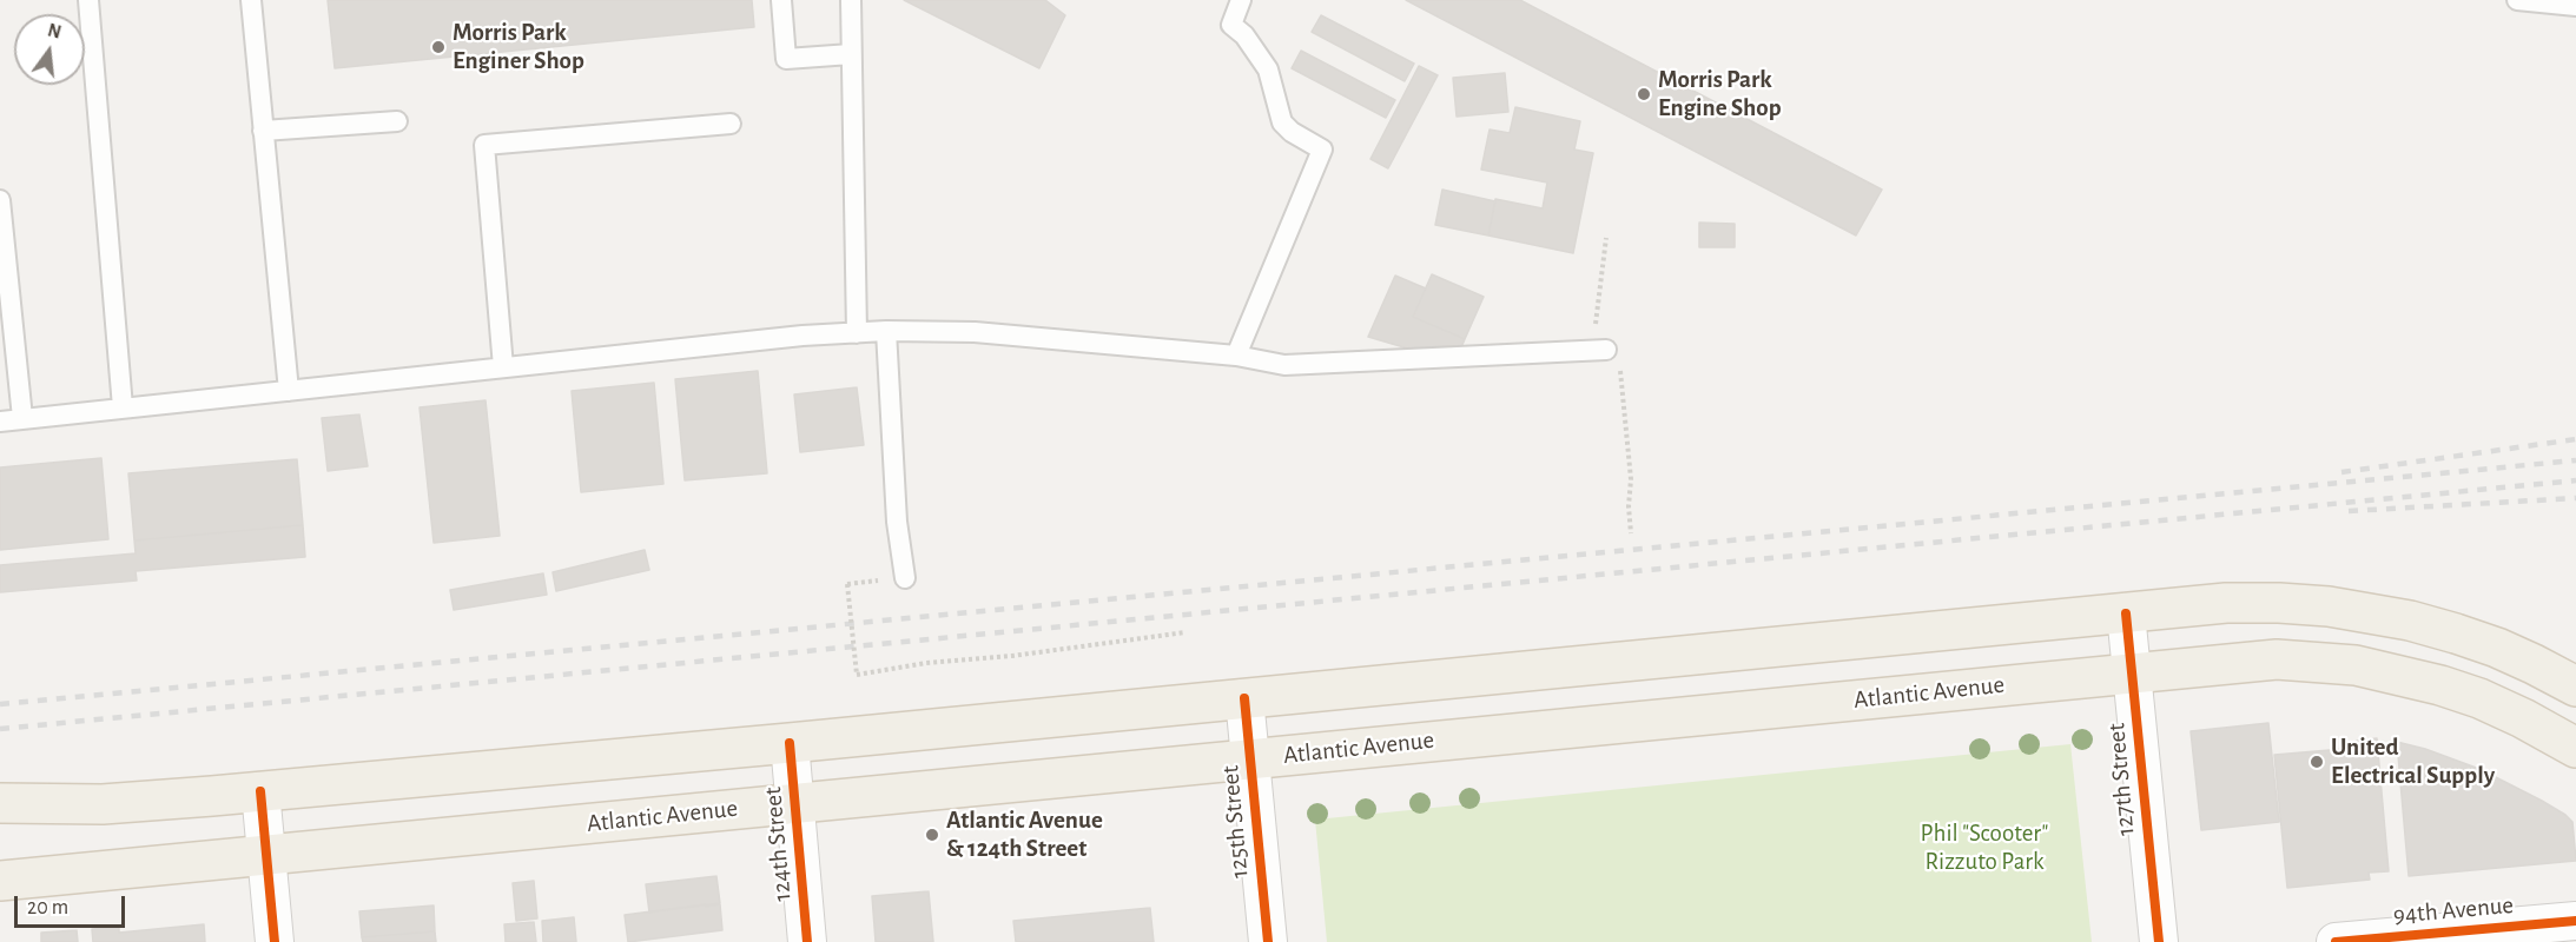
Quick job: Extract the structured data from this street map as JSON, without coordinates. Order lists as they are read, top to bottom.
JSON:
{
  "streets": {
    "main road": ["Atlantic Avenue"],
    "street": [
      "127th Street",
      "125th Street",
      "124th Street",
      "94th Avenue"
    ]
  },
  "crossings": [
    ["Atlantic Avenue", "127th Street"],
    ["Atlantic Avenue", "125th Street"],
    ["Atlantic Avenue", "124th Street"]
  ],
  "parks": ["Phil \"Scooter\" Rizzuto Park"],
  "places": [
    "Morris Park Enginer Shop",
    "Morris Park Engine Shop",
    "United Electrical Supply",
    "Atlantic Avenue & 124th Street"
  ],
  "scale_bar": "20 m",
  "north": "top"
}
